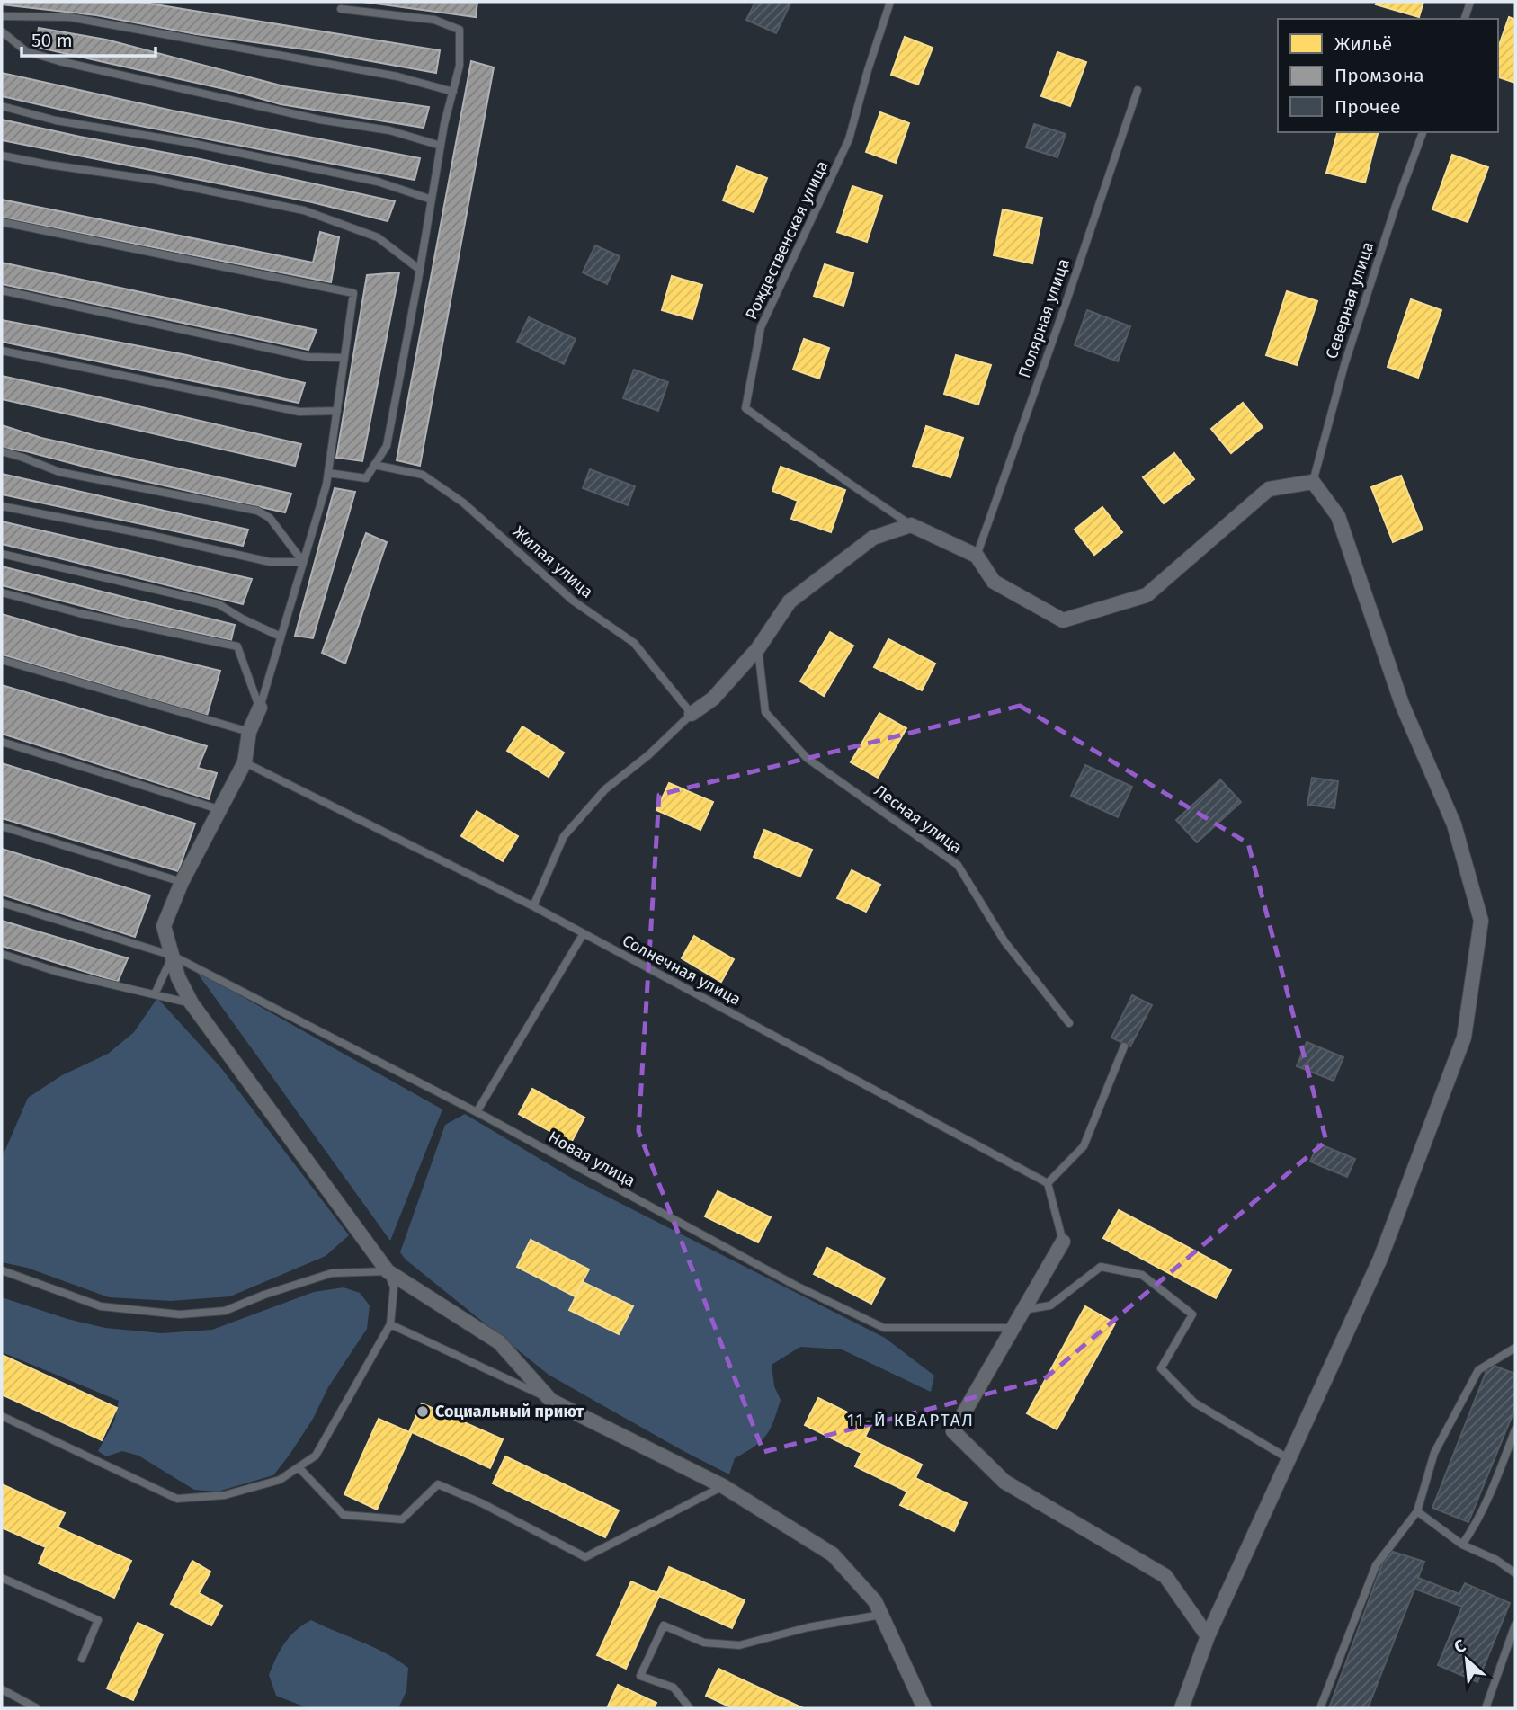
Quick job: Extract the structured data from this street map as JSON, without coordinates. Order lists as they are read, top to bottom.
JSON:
{
  "streets": {
    "lane": [
      "Рождественская улица",
      "Северная улица",
      "Полярная улица",
      "Жилая улица",
      "Лесная улица",
      "Солнечная улица",
      "Новая улица"
    ]
  },
  "districts": ["11-Й КВАРТАЛ"],
  "places": ["Социальный приют"],
  "legend": ["Жильё", "Промзона", "Прочее"],
  "scale_bar": "50 m",
  "north": "top left"
}
